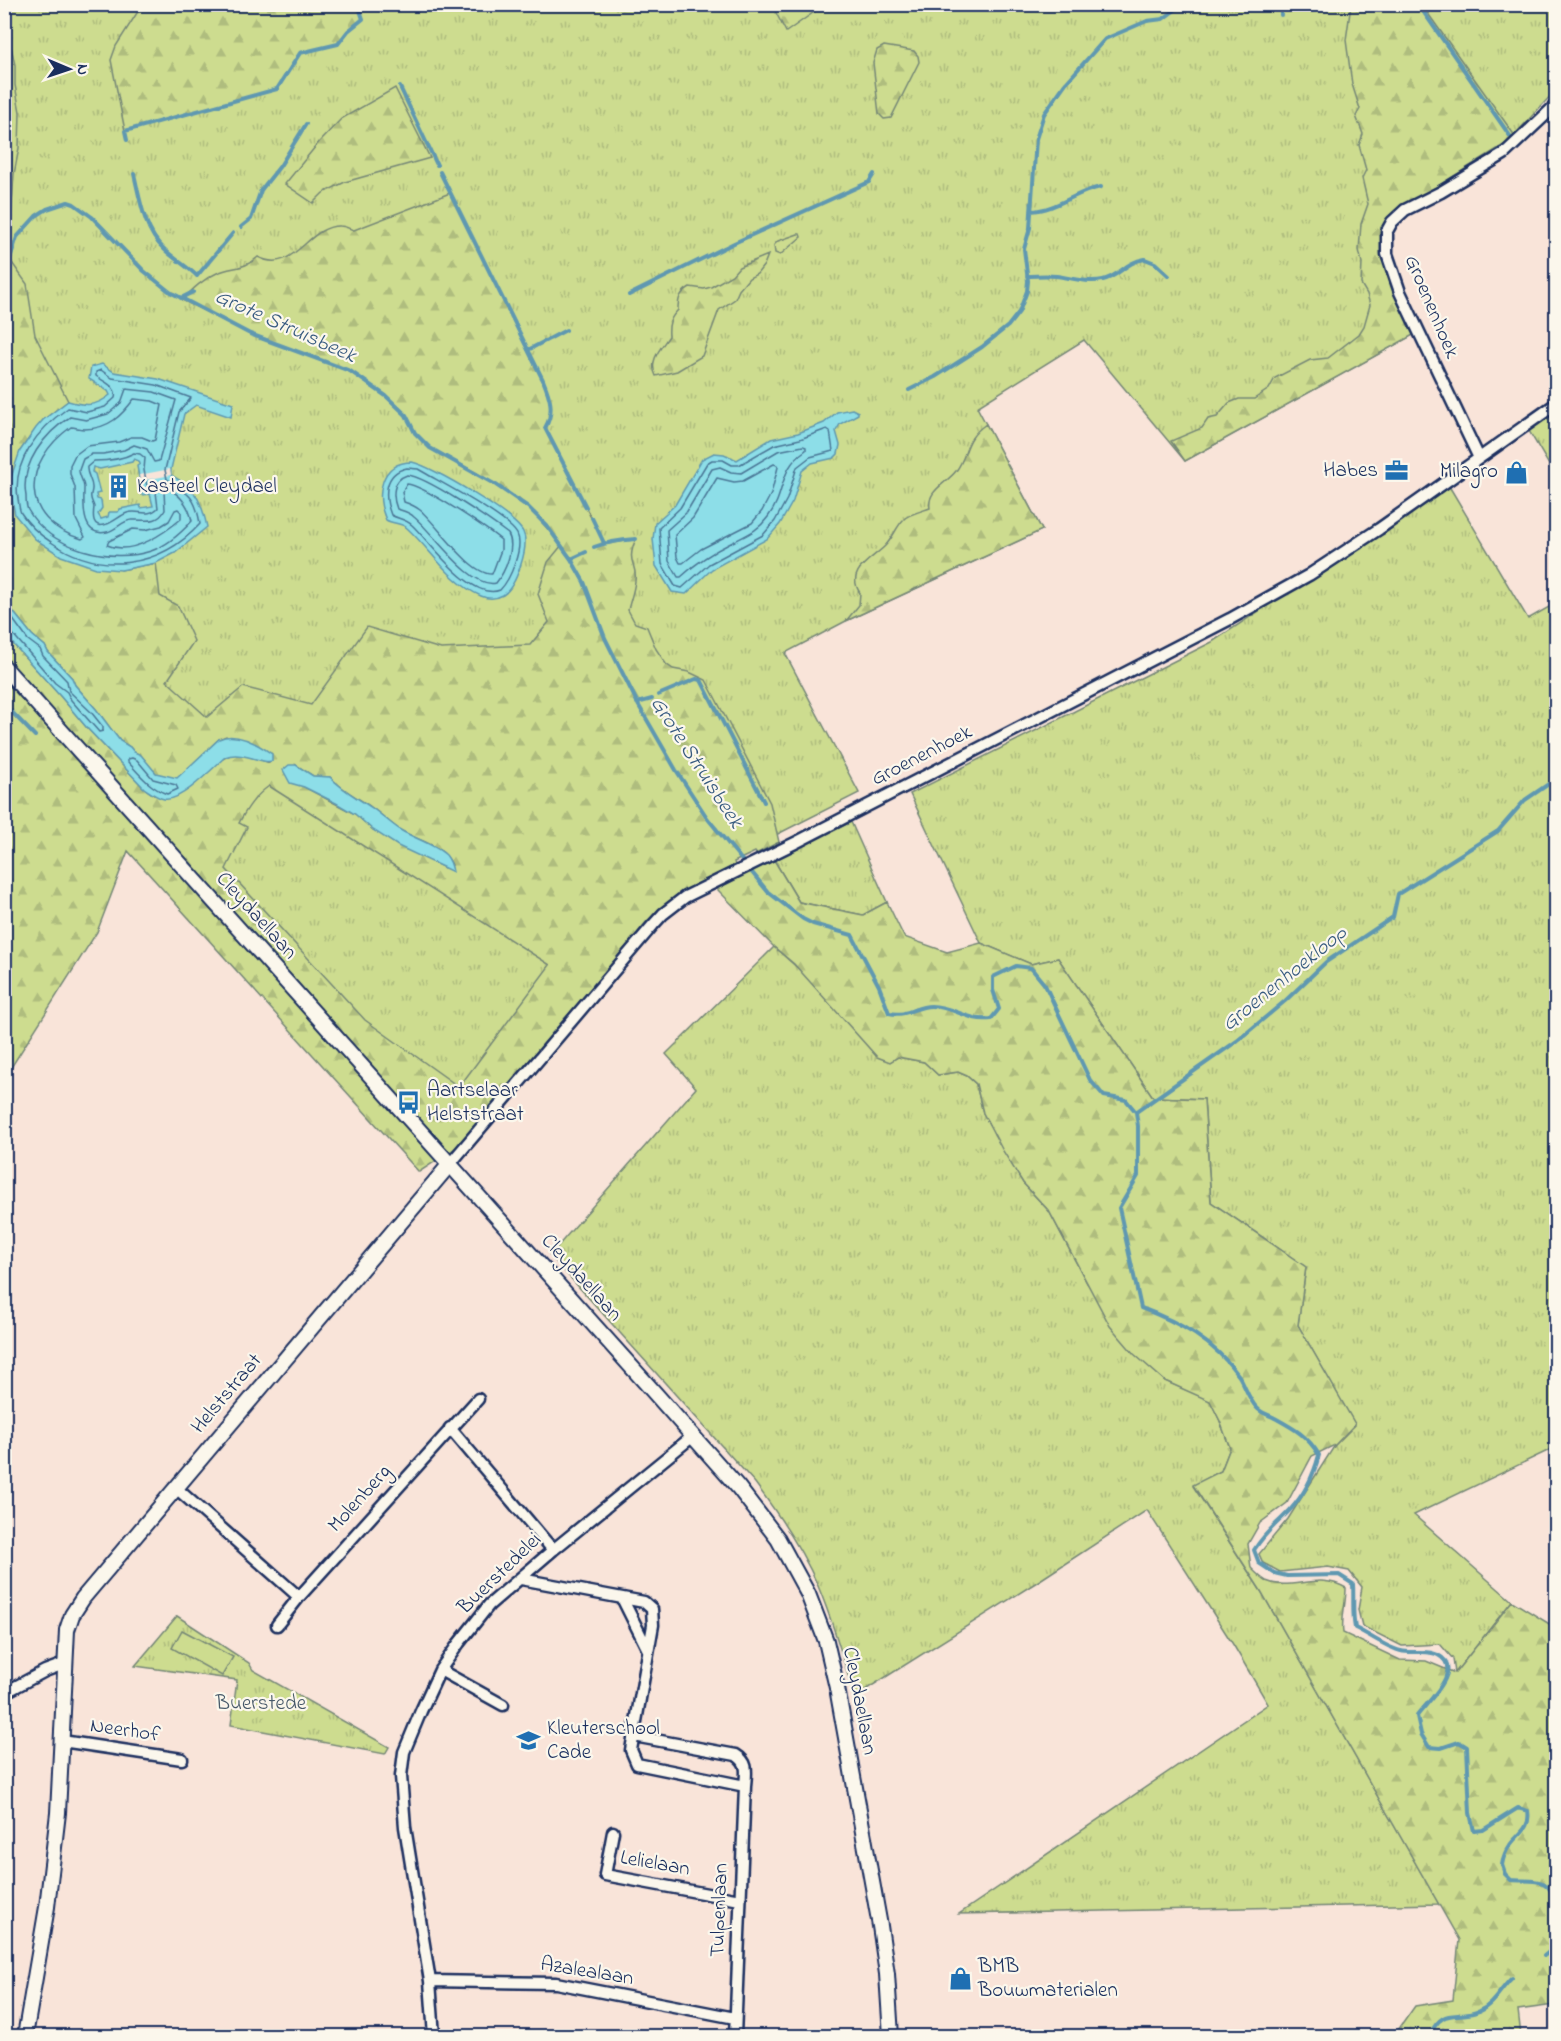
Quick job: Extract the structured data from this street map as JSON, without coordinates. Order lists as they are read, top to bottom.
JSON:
{
  "streets": {
    "street": [
      "Groenenhoek",
      "Cleydaellaan",
      "Helststraat",
      "Molenberg",
      "Buerstedelei",
      "Neerhof",
      "Lelielaan",
      "Tulpenlaan",
      "Azalealaan"
    ]
  },
  "crossings": [
    ["Groenenhoek", "Cleydaellaan"],
    ["Groenenhoek", "Helststraat"],
    ["Cleydaellaan", "Helststraat"],
    ["Cleydaellaan", "Buerstedelei"],
    ["Helststraat", "Neerhof"],
    ["Buerstedelei", "Azalealaan"],
    ["Lelielaan", "Tulpenlaan"],
    ["Tulpenlaan", "Azalealaan"]
  ],
  "water": ["Grote Struisbeek", "Groenenhoekloop"],
  "parks": ["Buerstede"],
  "places": {
    "office": ["Habes"],
    "shop": ["Milagro", "BMB Bouwmaterialen"],
    "building": ["Kasteel Cleydael"],
    "bus stop": ["Aartselaar Helststraat"],
    "school or university": ["Kleuterschool Cade"]
  },
  "north": "right"
}
